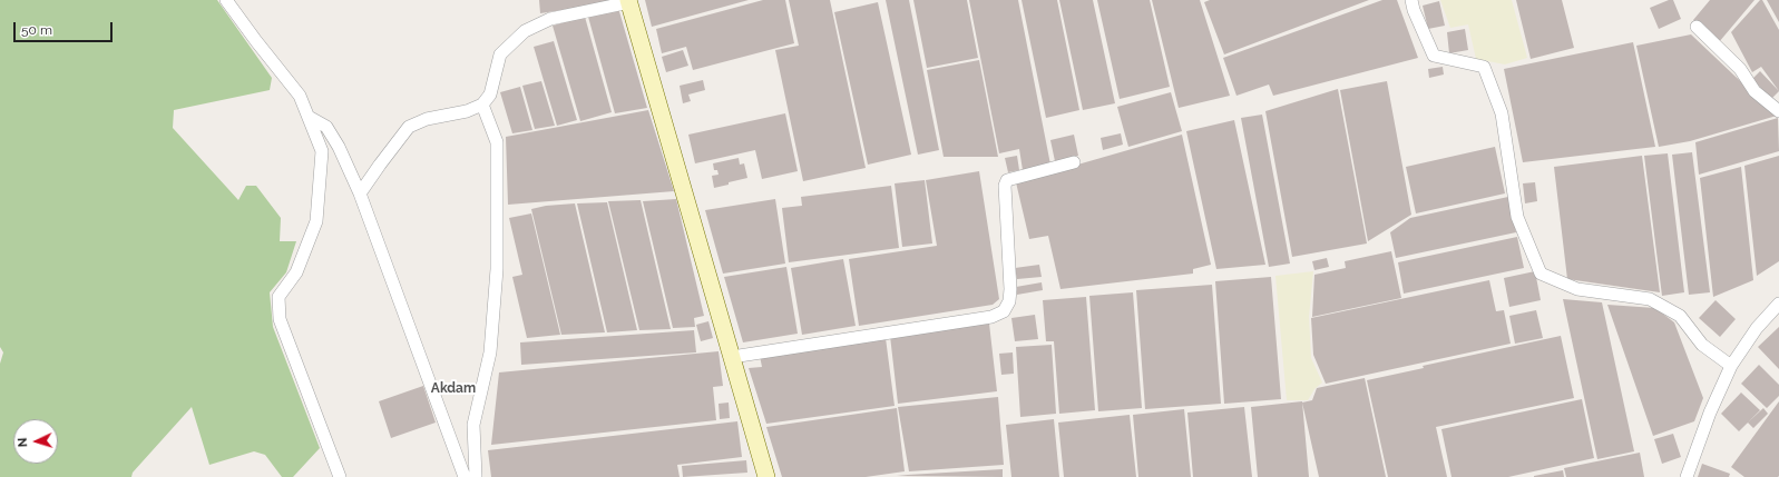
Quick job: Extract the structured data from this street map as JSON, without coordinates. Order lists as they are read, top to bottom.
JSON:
{
  "districts": ["Akdam"],
  "scale_bar": "50 m",
  "north": "left"
}
